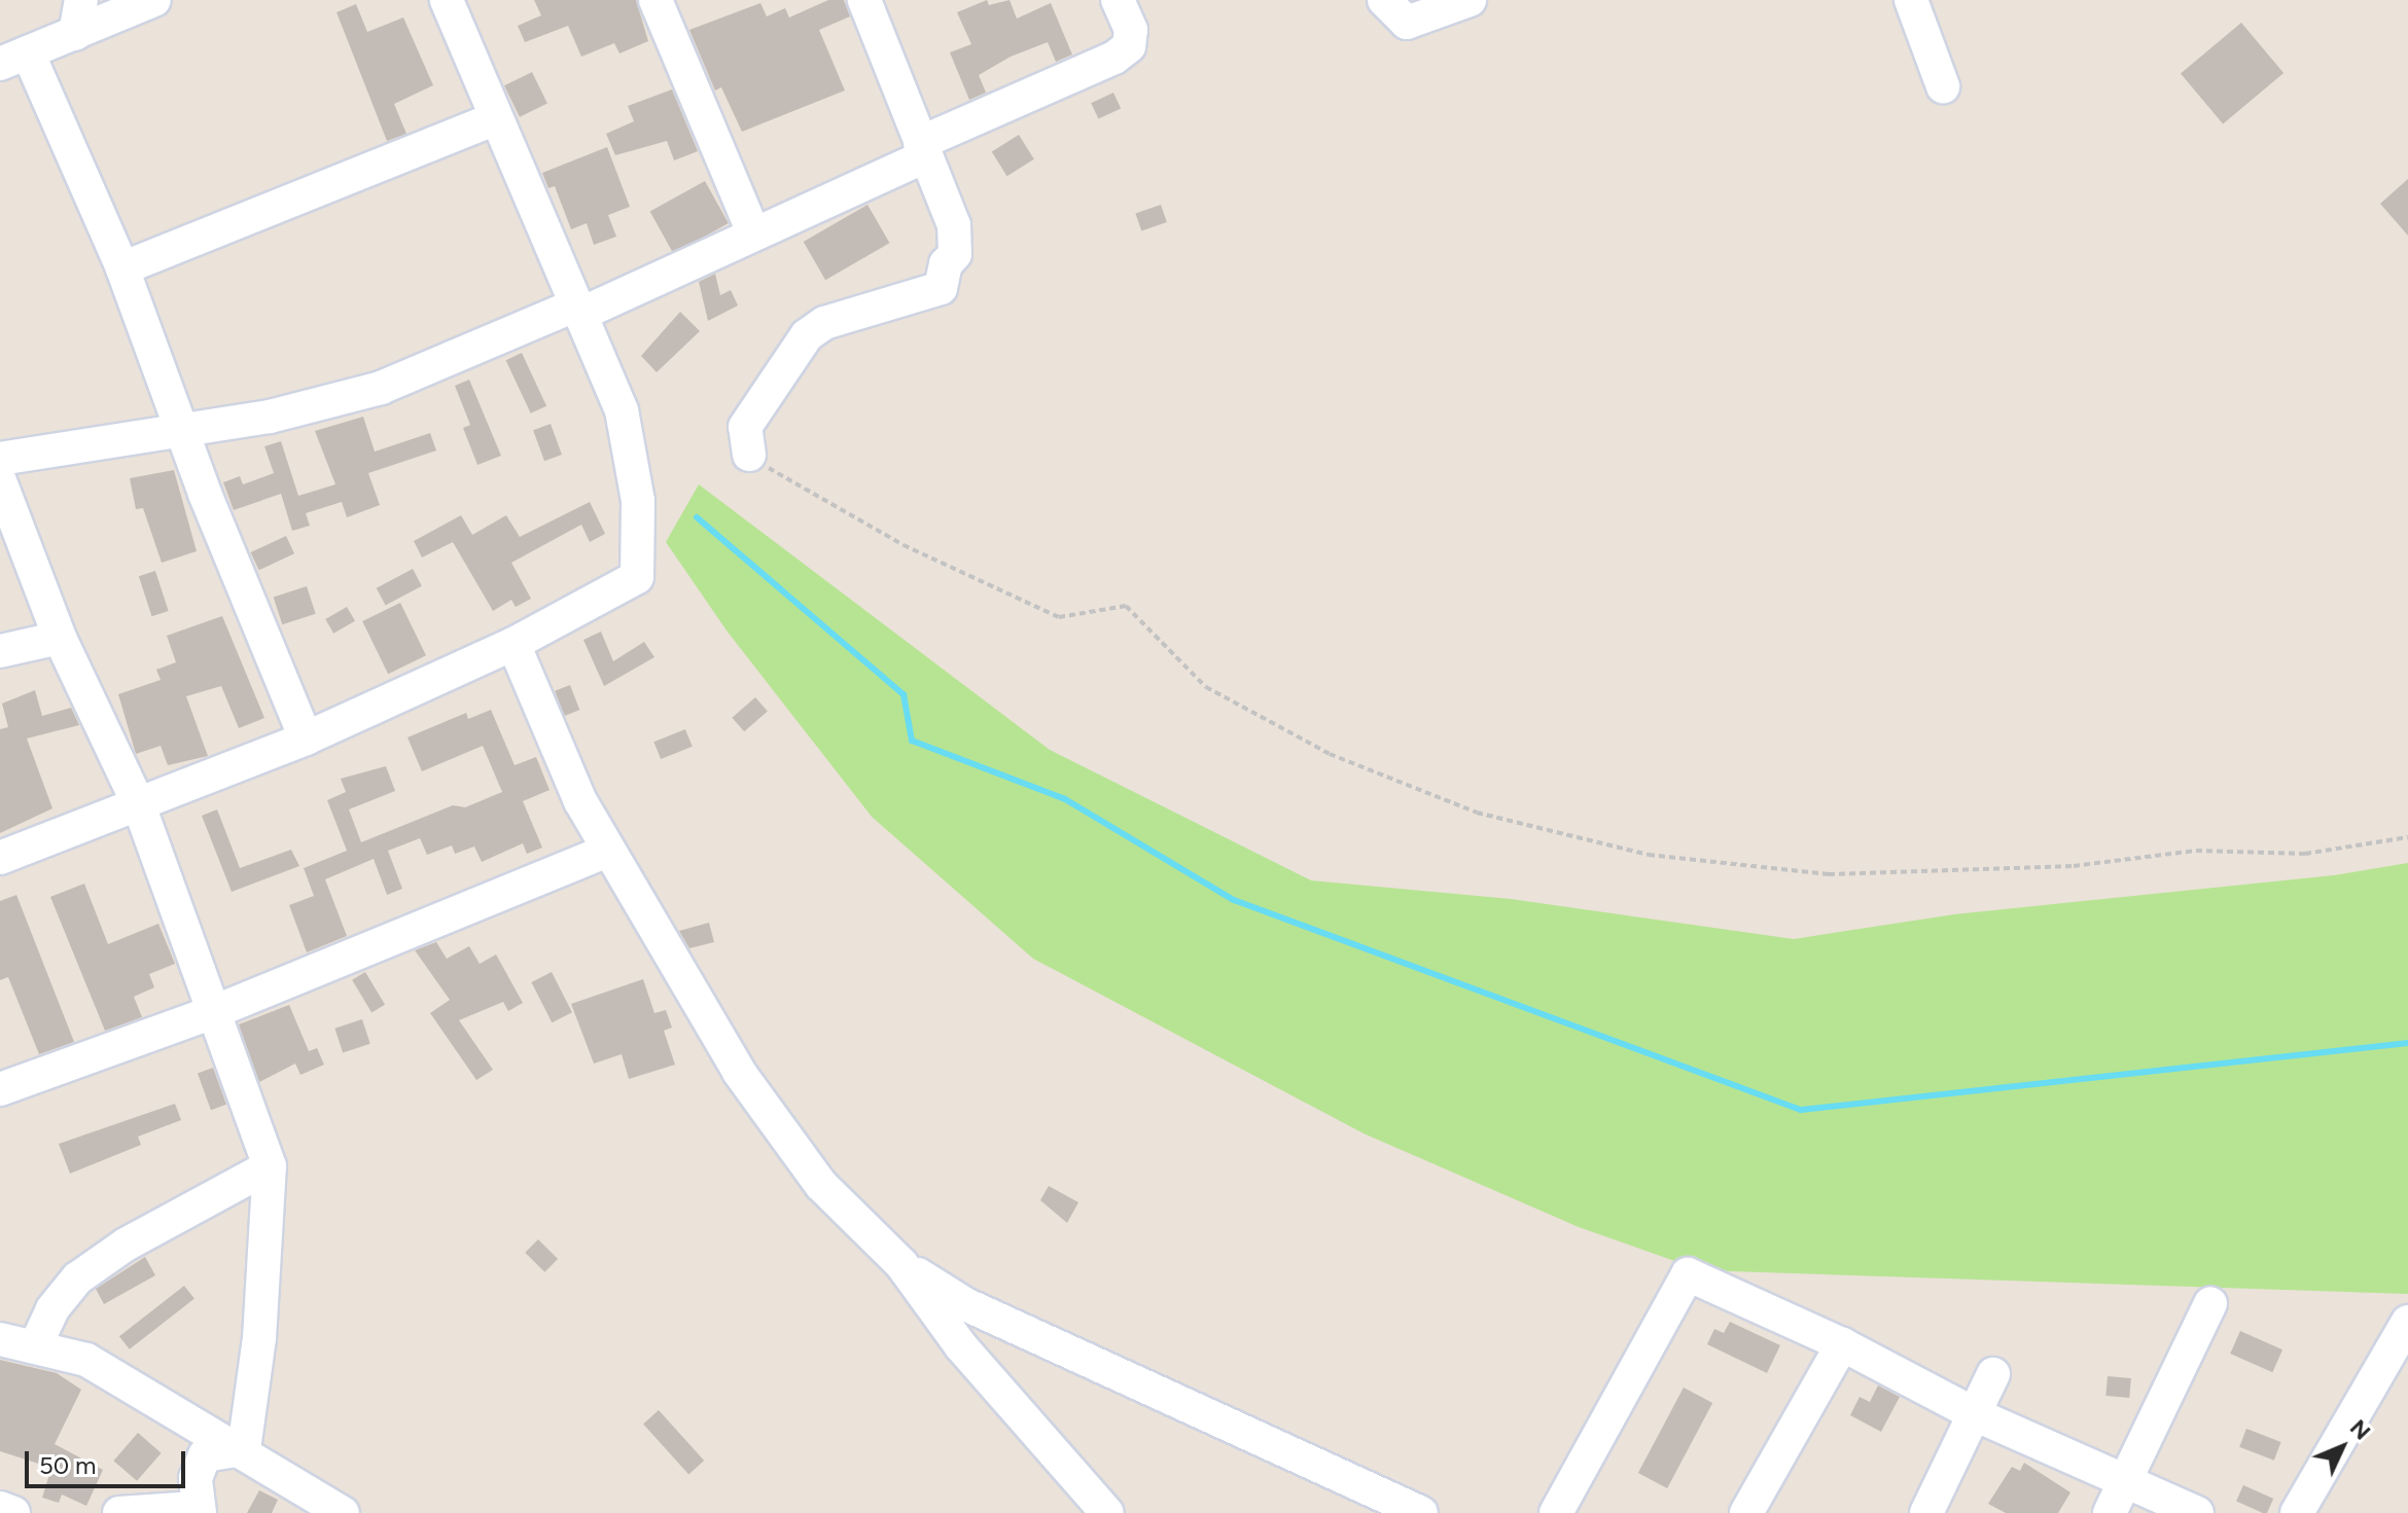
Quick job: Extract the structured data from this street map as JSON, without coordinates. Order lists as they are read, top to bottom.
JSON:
{
  "scale_bar": "50 m",
  "north": "top right"
}
